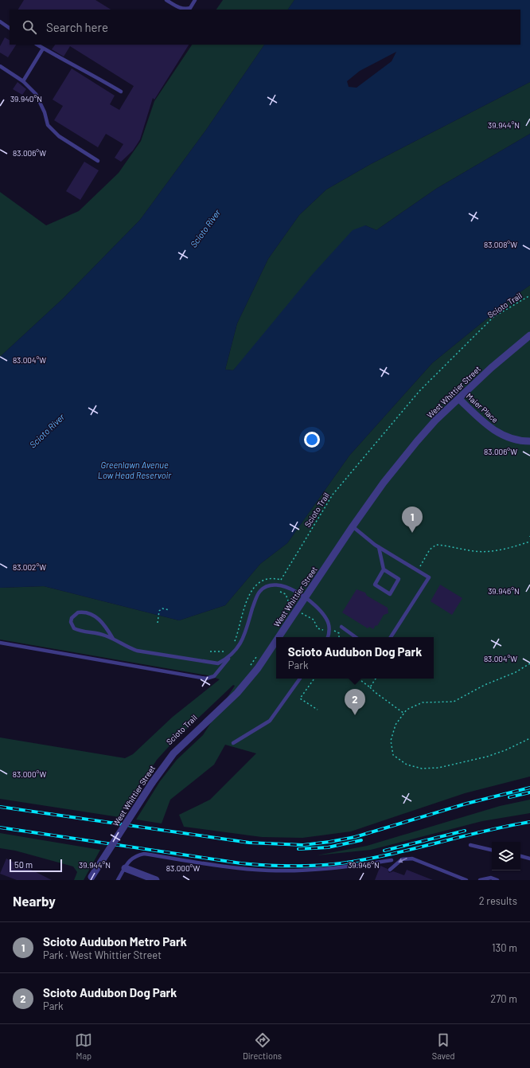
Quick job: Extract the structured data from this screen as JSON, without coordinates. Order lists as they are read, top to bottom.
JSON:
{
  "streets": {
    "street": ["West Whittier Street", "Maier Place"],
    "path": ["Scioto Trail"]
  },
  "crossings": [
    ["West Whittier Street", "Maier Place"]
  ],
  "water": ["Scioto River", "Greenlawn Avenue Low Head Reservoir"],
  "scale_bar": "50 m",
  "page": {
    "search": "Search here",
    "pins": ["1", "2"],
    "popup": ["Scioto Audubon Dog Park", "Park"],
    "scale": "50 m",
    "heading": ["Nearby", "2 results"],
    "list": [
      {
        "mark": "1",
        "name": "Scioto Audubon Metro Park",
        "note": "Park · West Whittier Street",
        "value": "130 m"
      },
      {
        "mark": "2",
        "name": "Scioto Audubon Dog Park",
        "note": "Park",
        "value": "270 m"
      }
    ],
    "nav": ["Map", "Directions", "Saved"]
  },
  "coordinates": [
    "39.940°N",
    "39.944°N",
    "83.006°W",
    "83.008°W",
    "83.004°W",
    "83.002°W",
    "39.946°N",
    "83.000°W"
  ]
}
